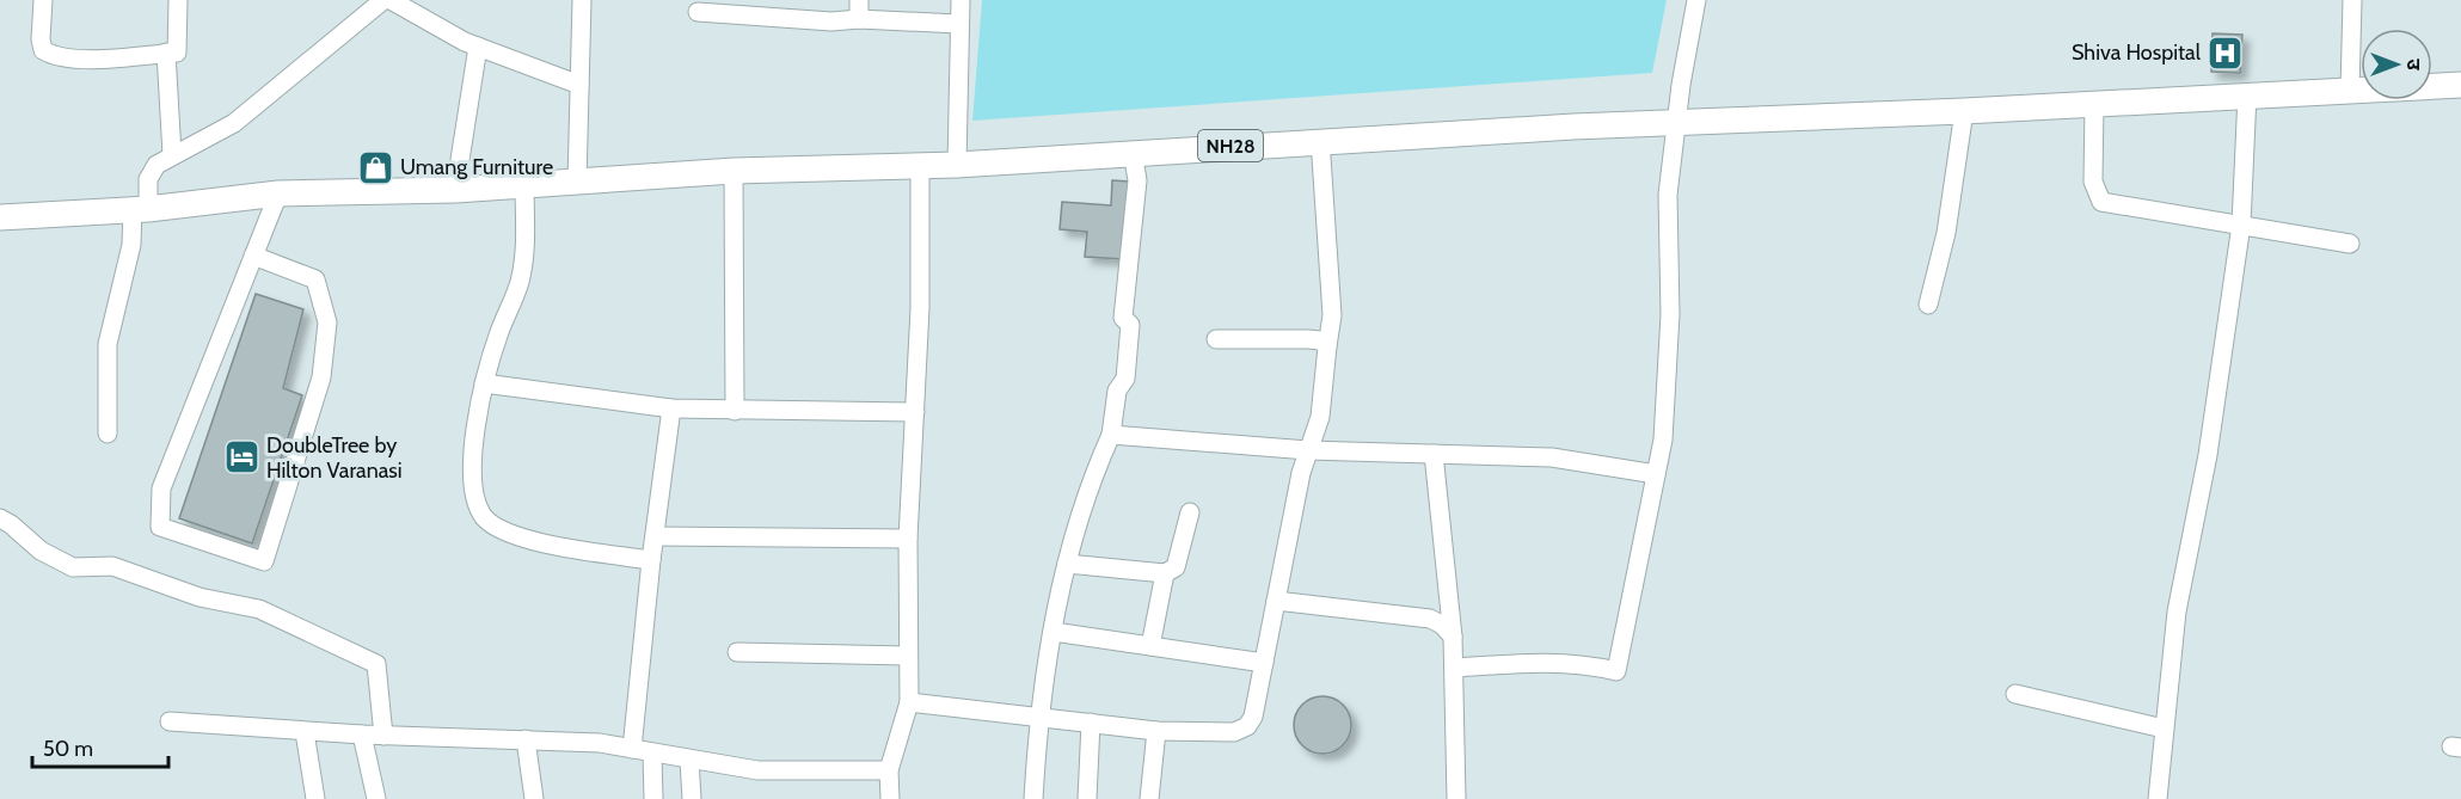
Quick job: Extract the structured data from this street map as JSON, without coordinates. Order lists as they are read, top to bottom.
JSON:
{
  "streets": {
    "highway": ["NH28"]
  },
  "places": {
    "hospital": ["Shiva Hospital"],
    "shop": ["Umang Furniture"],
    "hotel": ["DoubleTree by Hilton Varanasi"]
  },
  "scale_bar": "50 m",
  "north": "right"
}
